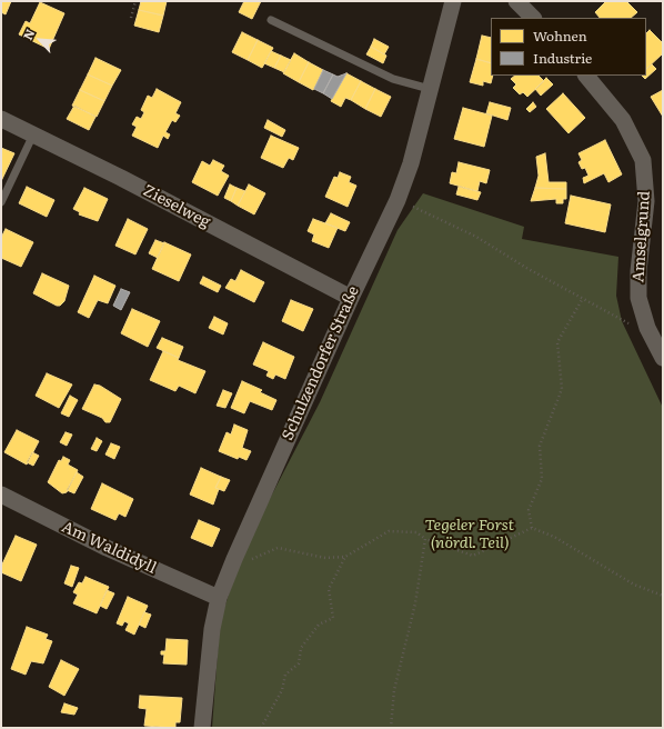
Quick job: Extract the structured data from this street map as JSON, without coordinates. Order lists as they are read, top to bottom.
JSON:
{
  "streets": {
    "street": [
      "Zieselweg",
      "Amselgrund",
      "Schulzendorfer Straße",
      "Am Waldidyll"
    ]
  },
  "crossings": [
    ["Zieselweg", "Schulzendorfer Straße"],
    ["Schulzendorfer Straße", "Am Waldidyll"]
  ],
  "parks": ["Tegeler Forst (nördl. Teil)"],
  "legend": ["Wohnen", "Industrie"],
  "north": "top left"
}
